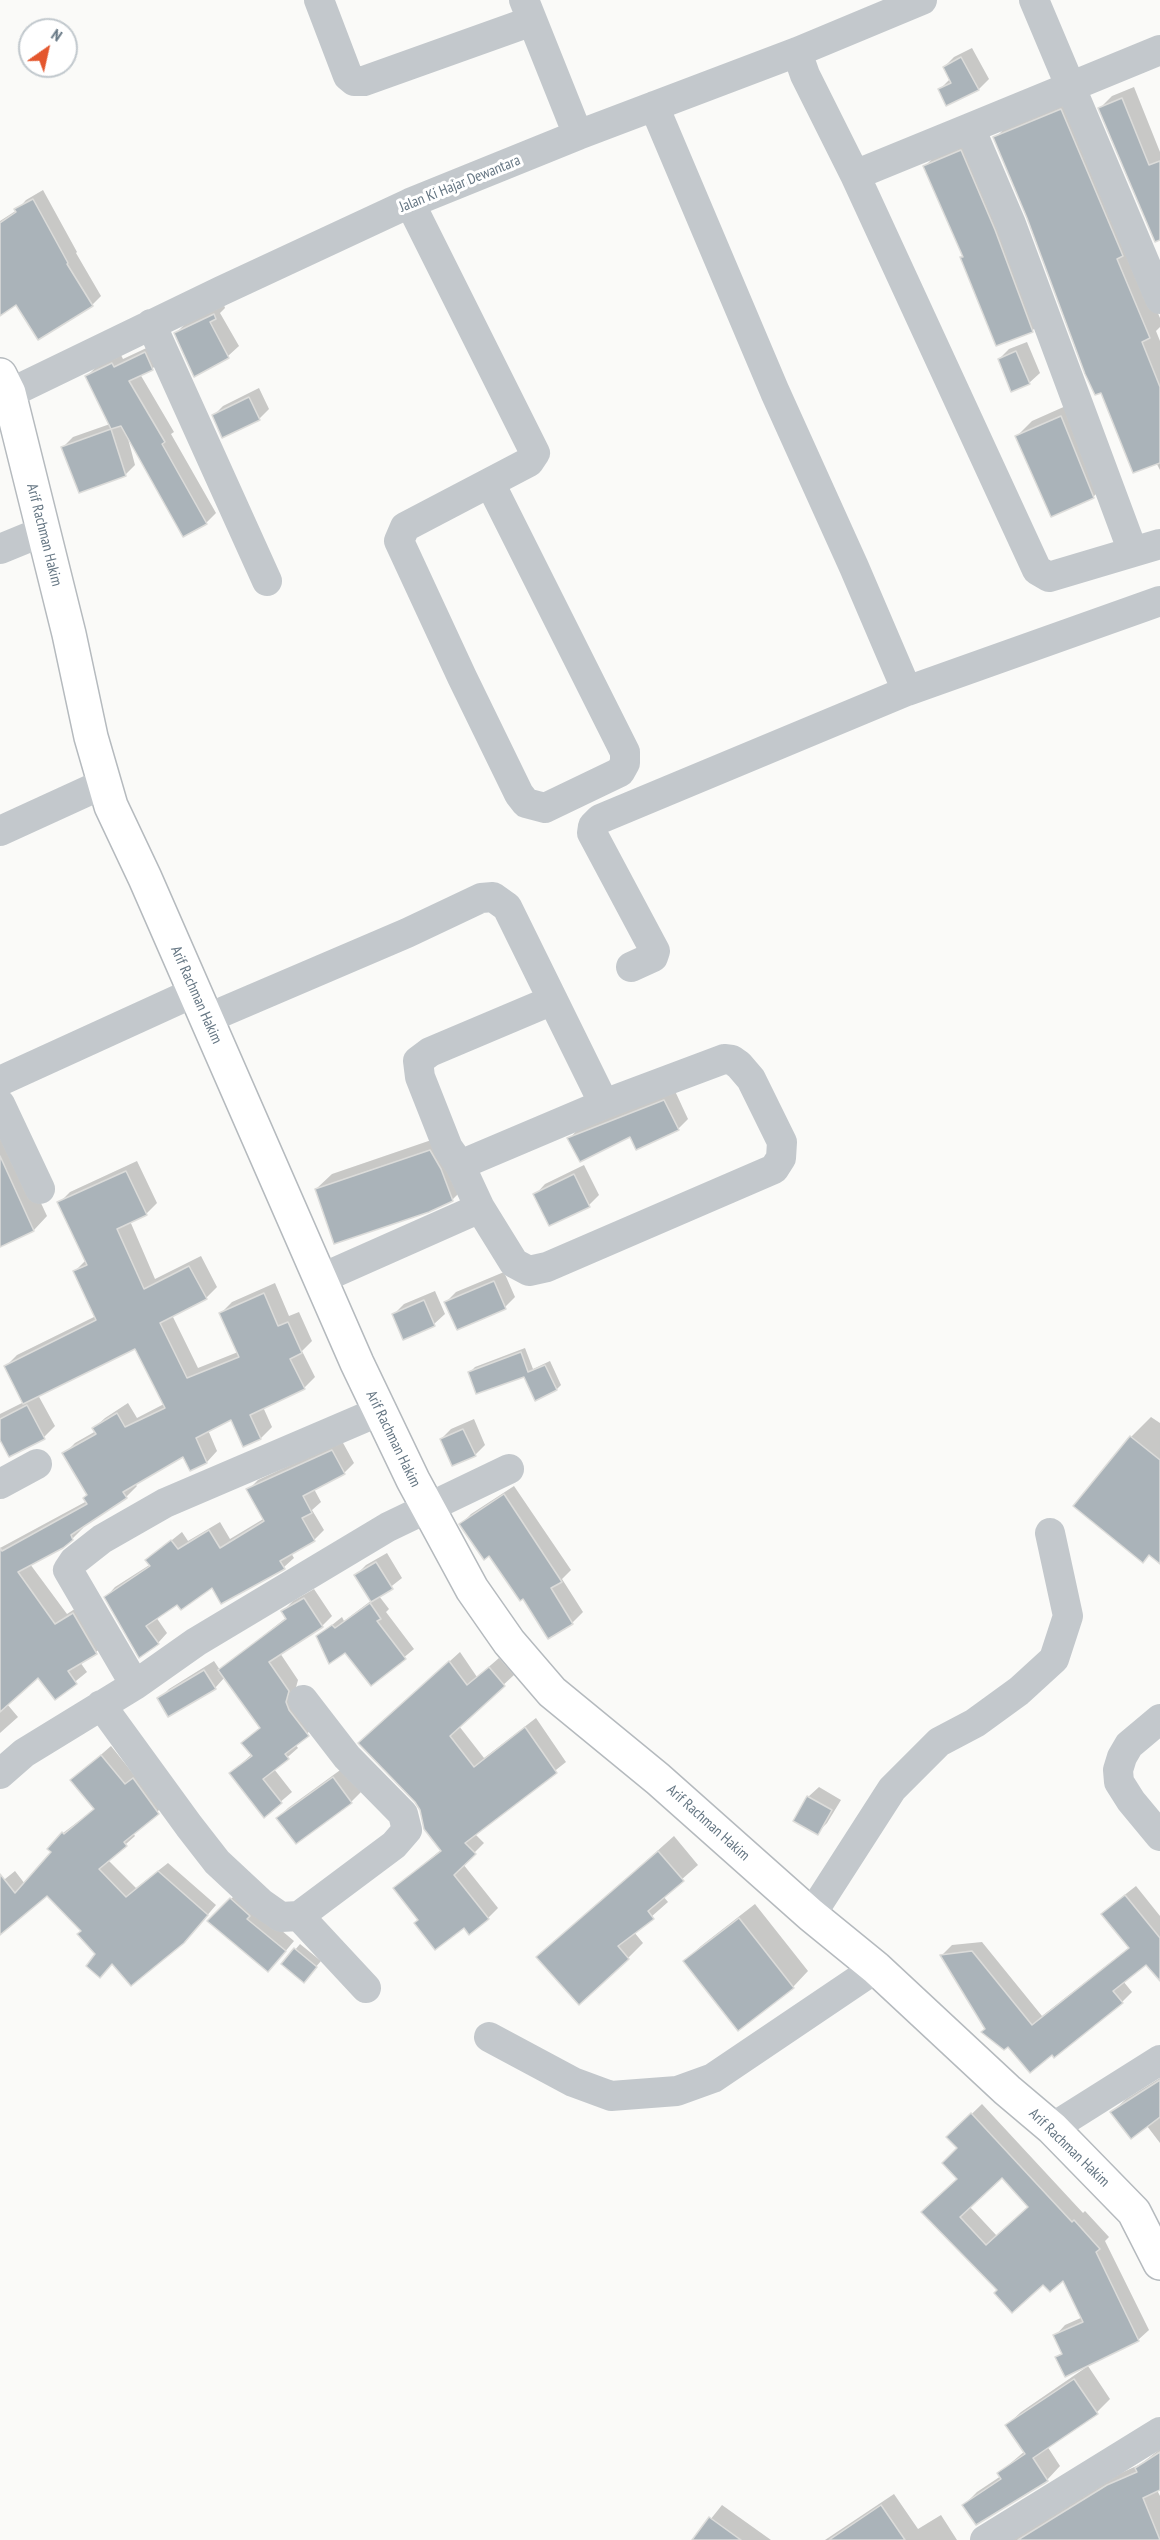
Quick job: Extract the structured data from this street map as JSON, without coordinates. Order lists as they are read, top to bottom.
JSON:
{
  "streets": {
    "main road": ["Arif Rachman Hakim"],
    "street": ["Jalan Ki Hajar Dewantara"]
  },
  "crossings": [
    ["Jalan Ki Hajar Dewantara", "Arif Rachman Hakim"]
  ],
  "north": "top right"
}
